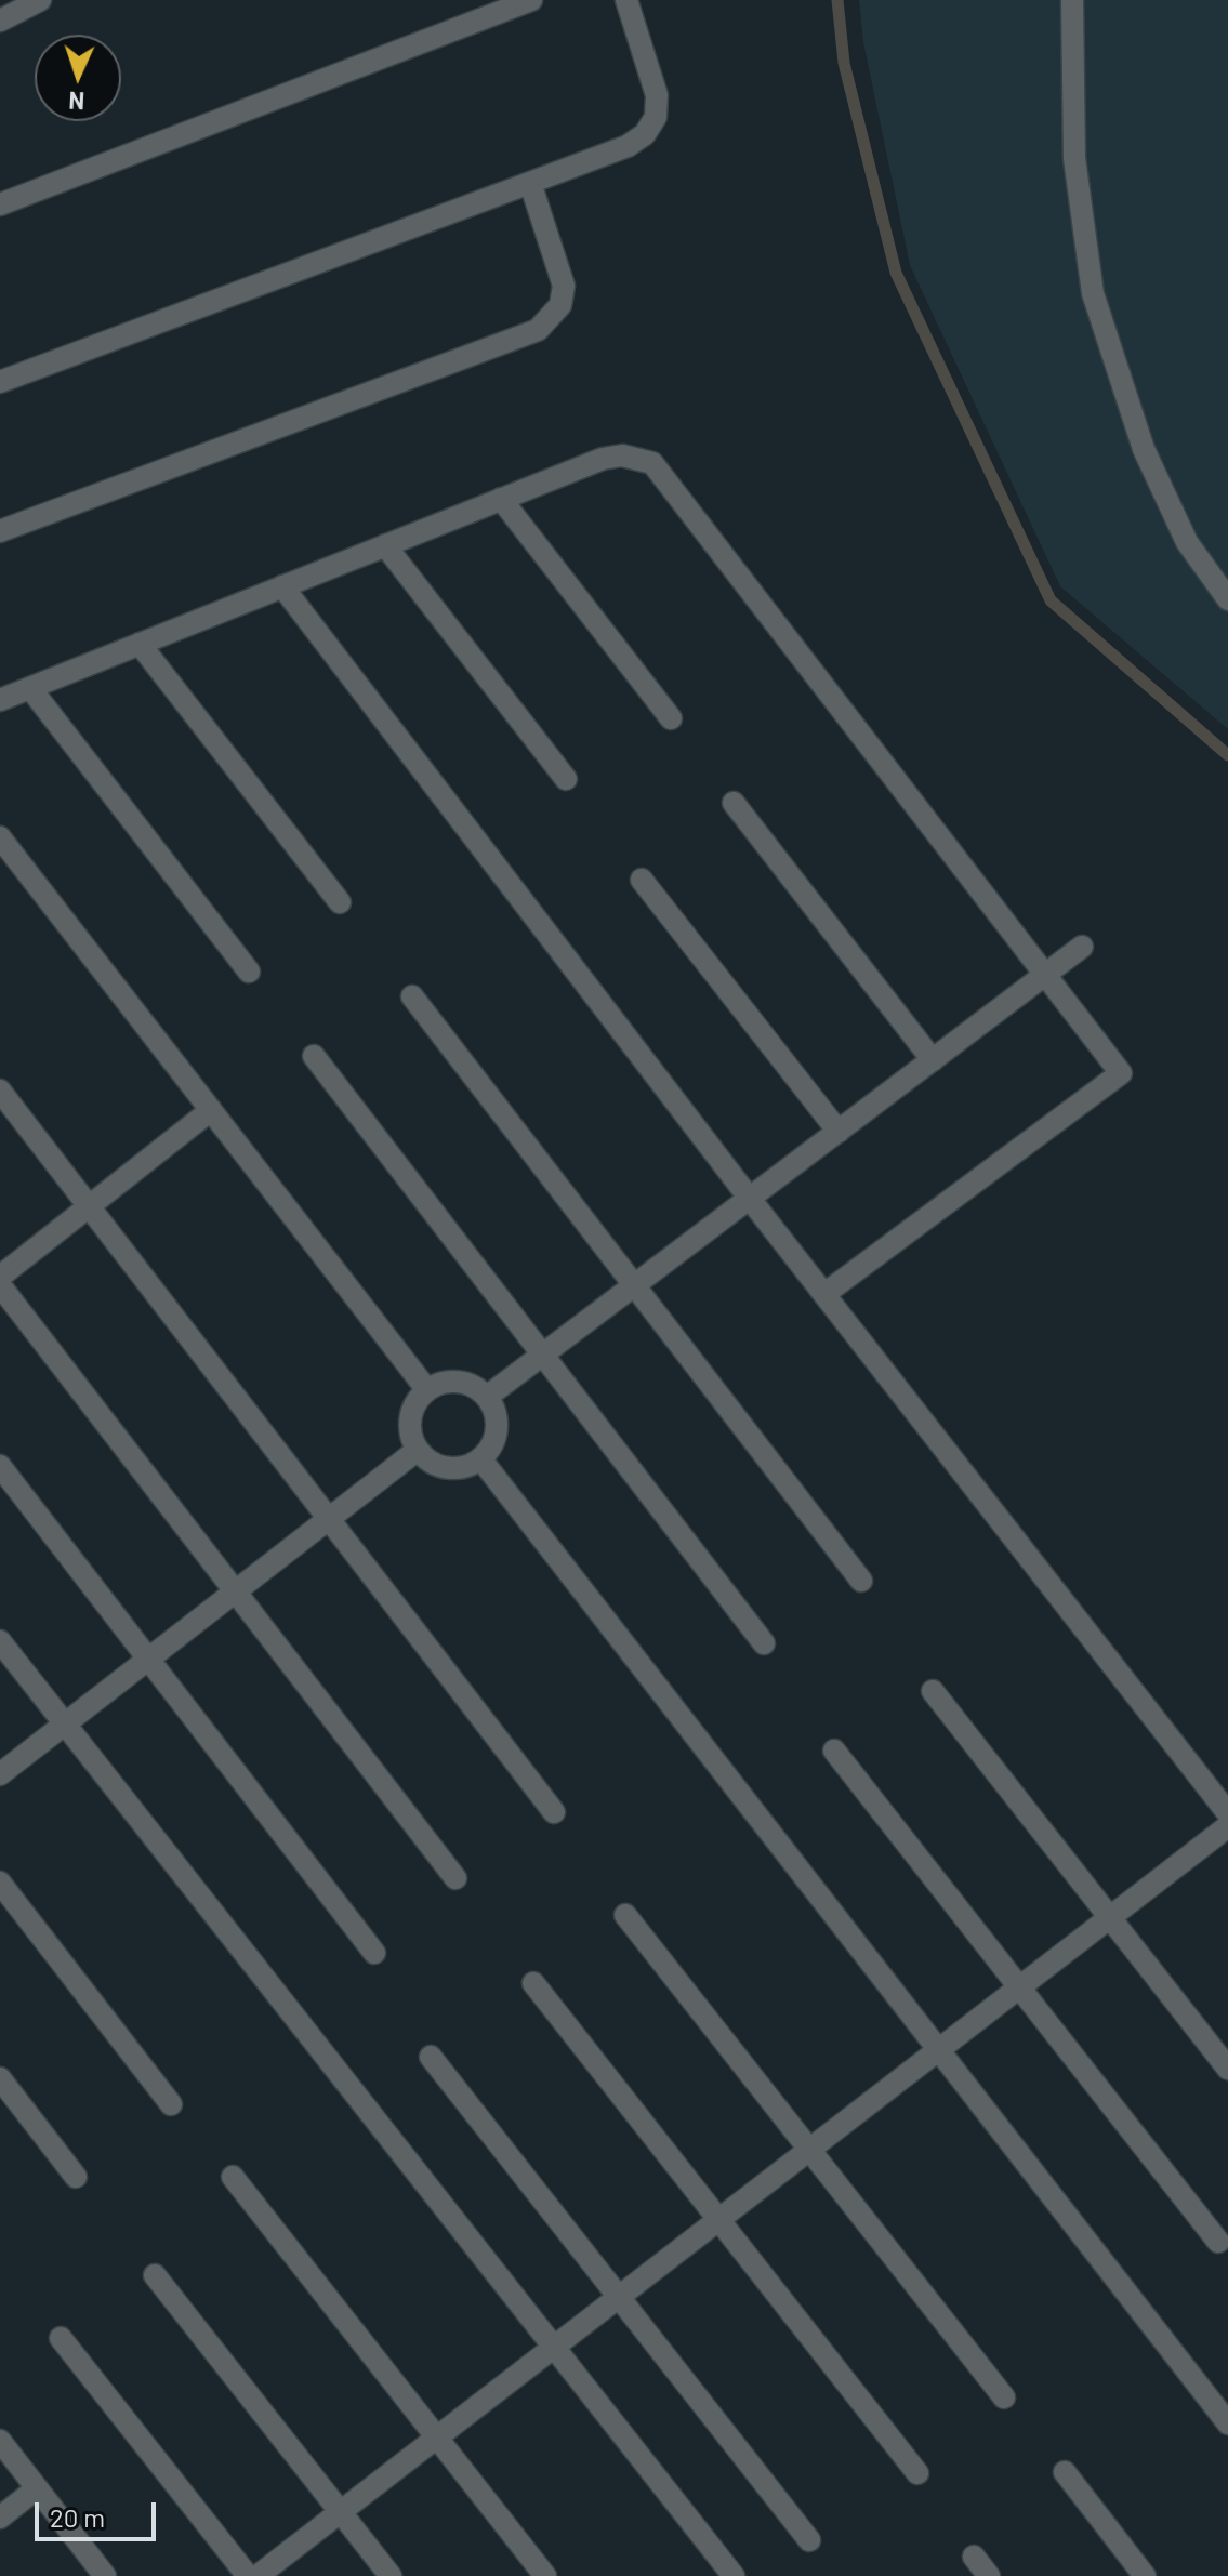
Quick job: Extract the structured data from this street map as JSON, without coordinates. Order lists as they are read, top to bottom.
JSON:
{
  "scale_bar": "20 m",
  "north": "bottom"
}
